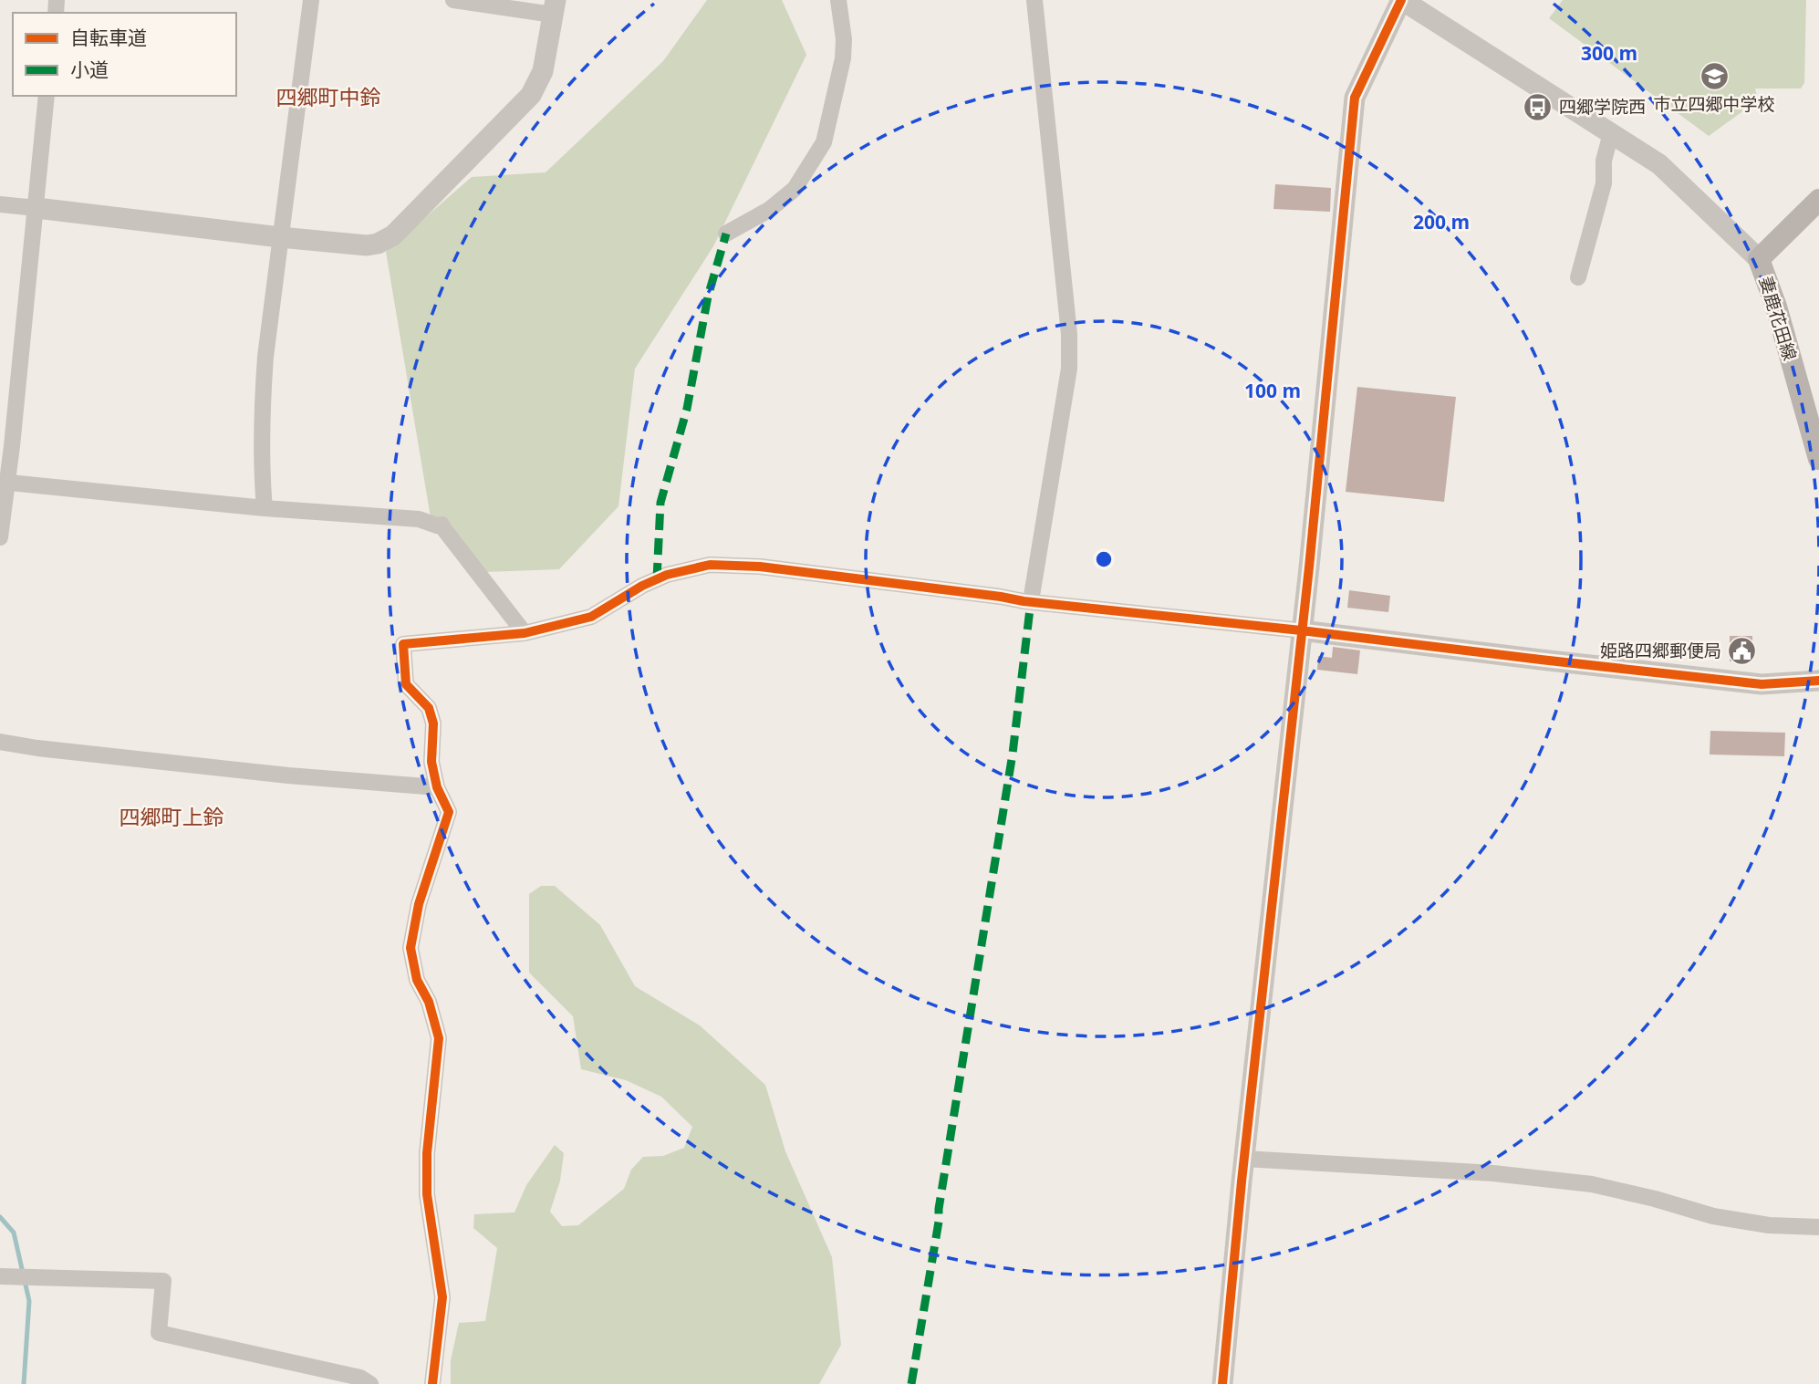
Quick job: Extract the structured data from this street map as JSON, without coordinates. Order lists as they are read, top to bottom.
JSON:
{
  "streets": {
    "main road": ["妻鹿花田線"]
  },
  "districts": ["四郷町中鈴", "四郷町上鈴"],
  "places": {
    "school or university": ["市立四郷中学校"],
    "bus stop": ["四郷学院西"],
    "public building": ["姫路四郷郵便局"]
  },
  "legend": ["自転車道", "小道"],
  "rings": ["300 m", "200 m", "100 m"]
}
